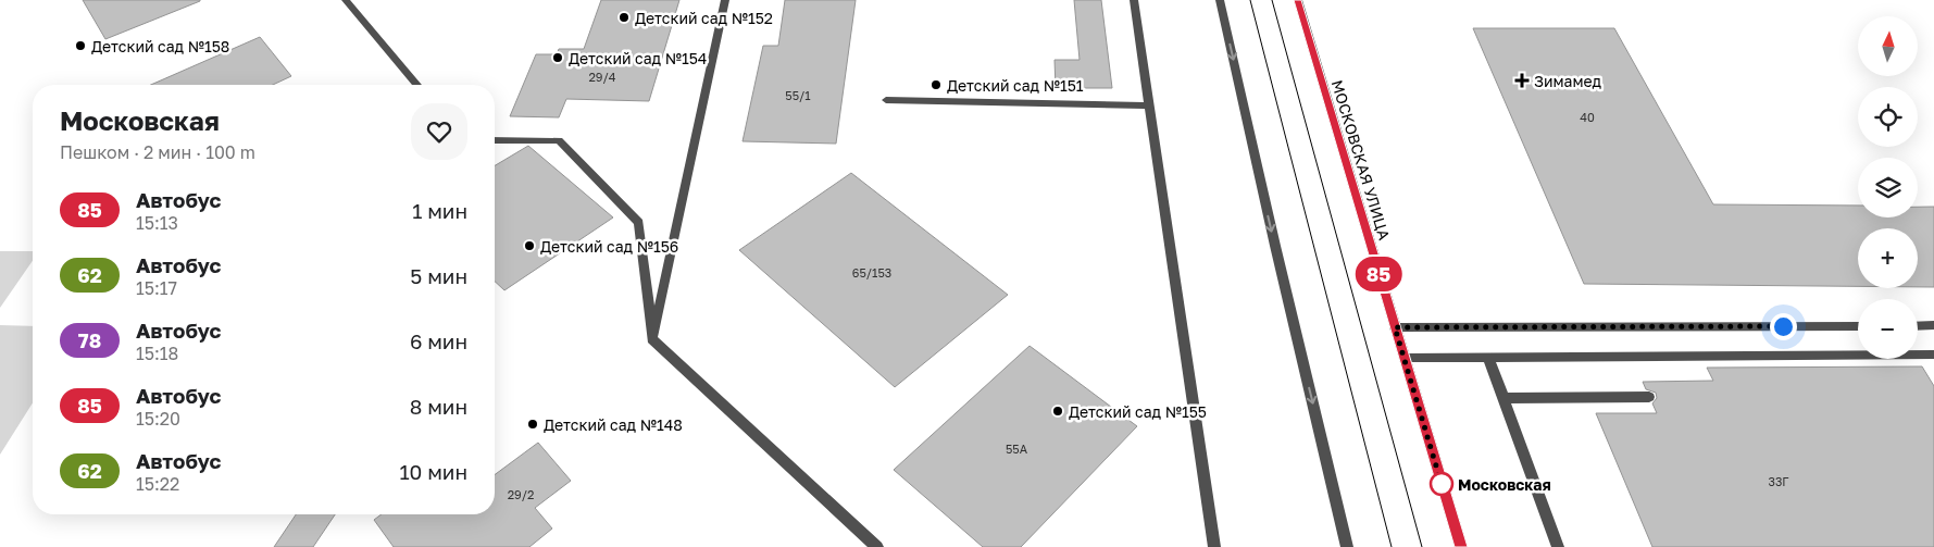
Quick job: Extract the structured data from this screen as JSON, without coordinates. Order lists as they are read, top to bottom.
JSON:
{
  "streets": {
    "street": ["МОСКОВСКАЯ УЛИЦА"]
  },
  "places": {
    "other": [
      "Детский сад №152",
      "Детский сад №158",
      "Детский сад №154",
      "Детский сад №151",
      "Детский сад №156",
      "Детский сад №155",
      "Детский сад №148",
      "Московская"
    ],
    "health": ["Зимамед"]
  },
  "lines": ["bus line 85"],
  "house_numbers": [
    "29/4",
    "55/1",
    "40",
    "65/153",
    "55А",
    "33Г",
    "29/2"
  ],
  "north": "top",
  "page": {
    "on_map": "85",
    "map_buttons": ["+", "−"],
    "heading": ["Московская", "Пешком · 2 мин · 100 m"],
    "list": [
      {
        "mark": "85",
        "name": "Автобус",
        "note": "15:13",
        "value": "1 мин"
      },
      {
        "mark": "62",
        "name": "Автобус",
        "note": "15:17",
        "value": "5 мин"
      },
      {
        "mark": "78",
        "name": "Автобус",
        "note": "15:18",
        "value": "6 мин"
      },
      {
        "mark": "85",
        "name": "Автобус",
        "note": "15:20",
        "value": "8 мин"
      },
      {
        "mark": "62",
        "name": "Автобус",
        "note": "15:22",
        "value": "10 мин"
      }
    ]
  }
}
